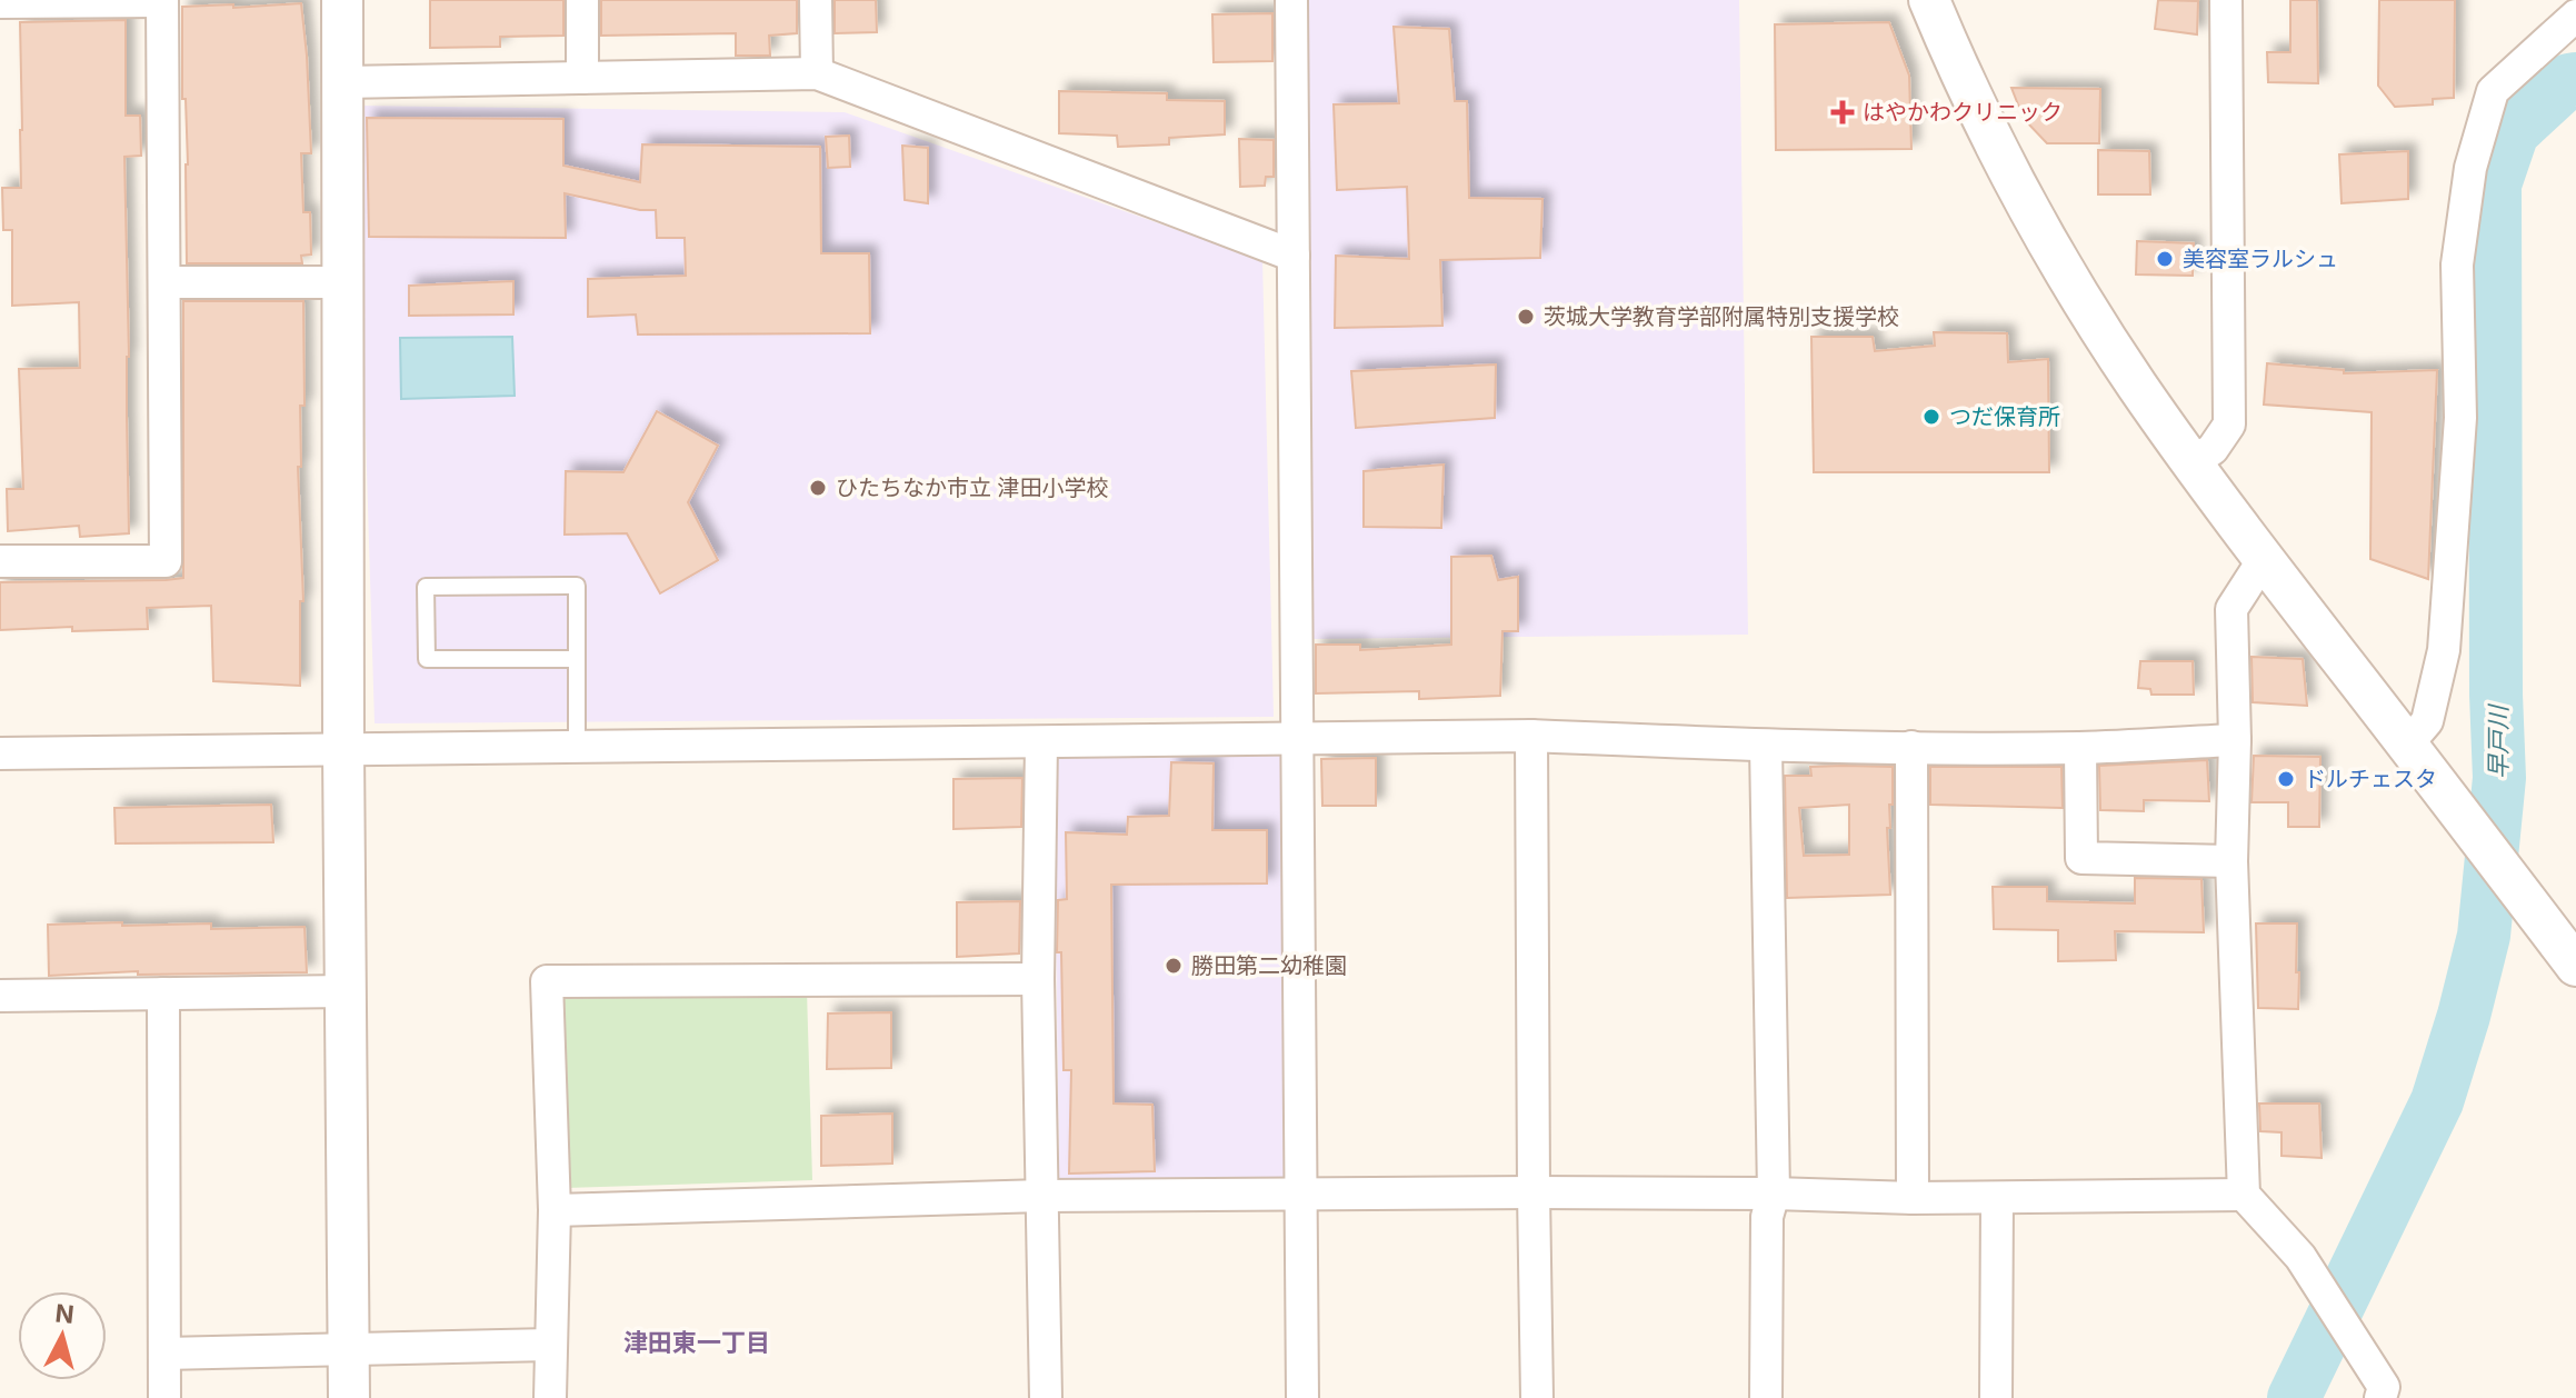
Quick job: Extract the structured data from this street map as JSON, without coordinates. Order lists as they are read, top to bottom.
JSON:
{
  "districts": ["津田東一丁目"],
  "water": ["早戸川"],
  "places": {
    "health": ["はやかわクリニック"],
    "other": [
      "美容室ラルシュ",
      "茨城大学教育学部附属特別支援学校",
      "つだ保育所",
      "ひたちなか市立 津田小学校",
      "ドルチェスタ",
      "勝田第二幼稚園"
    ]
  },
  "north": "top"
}
